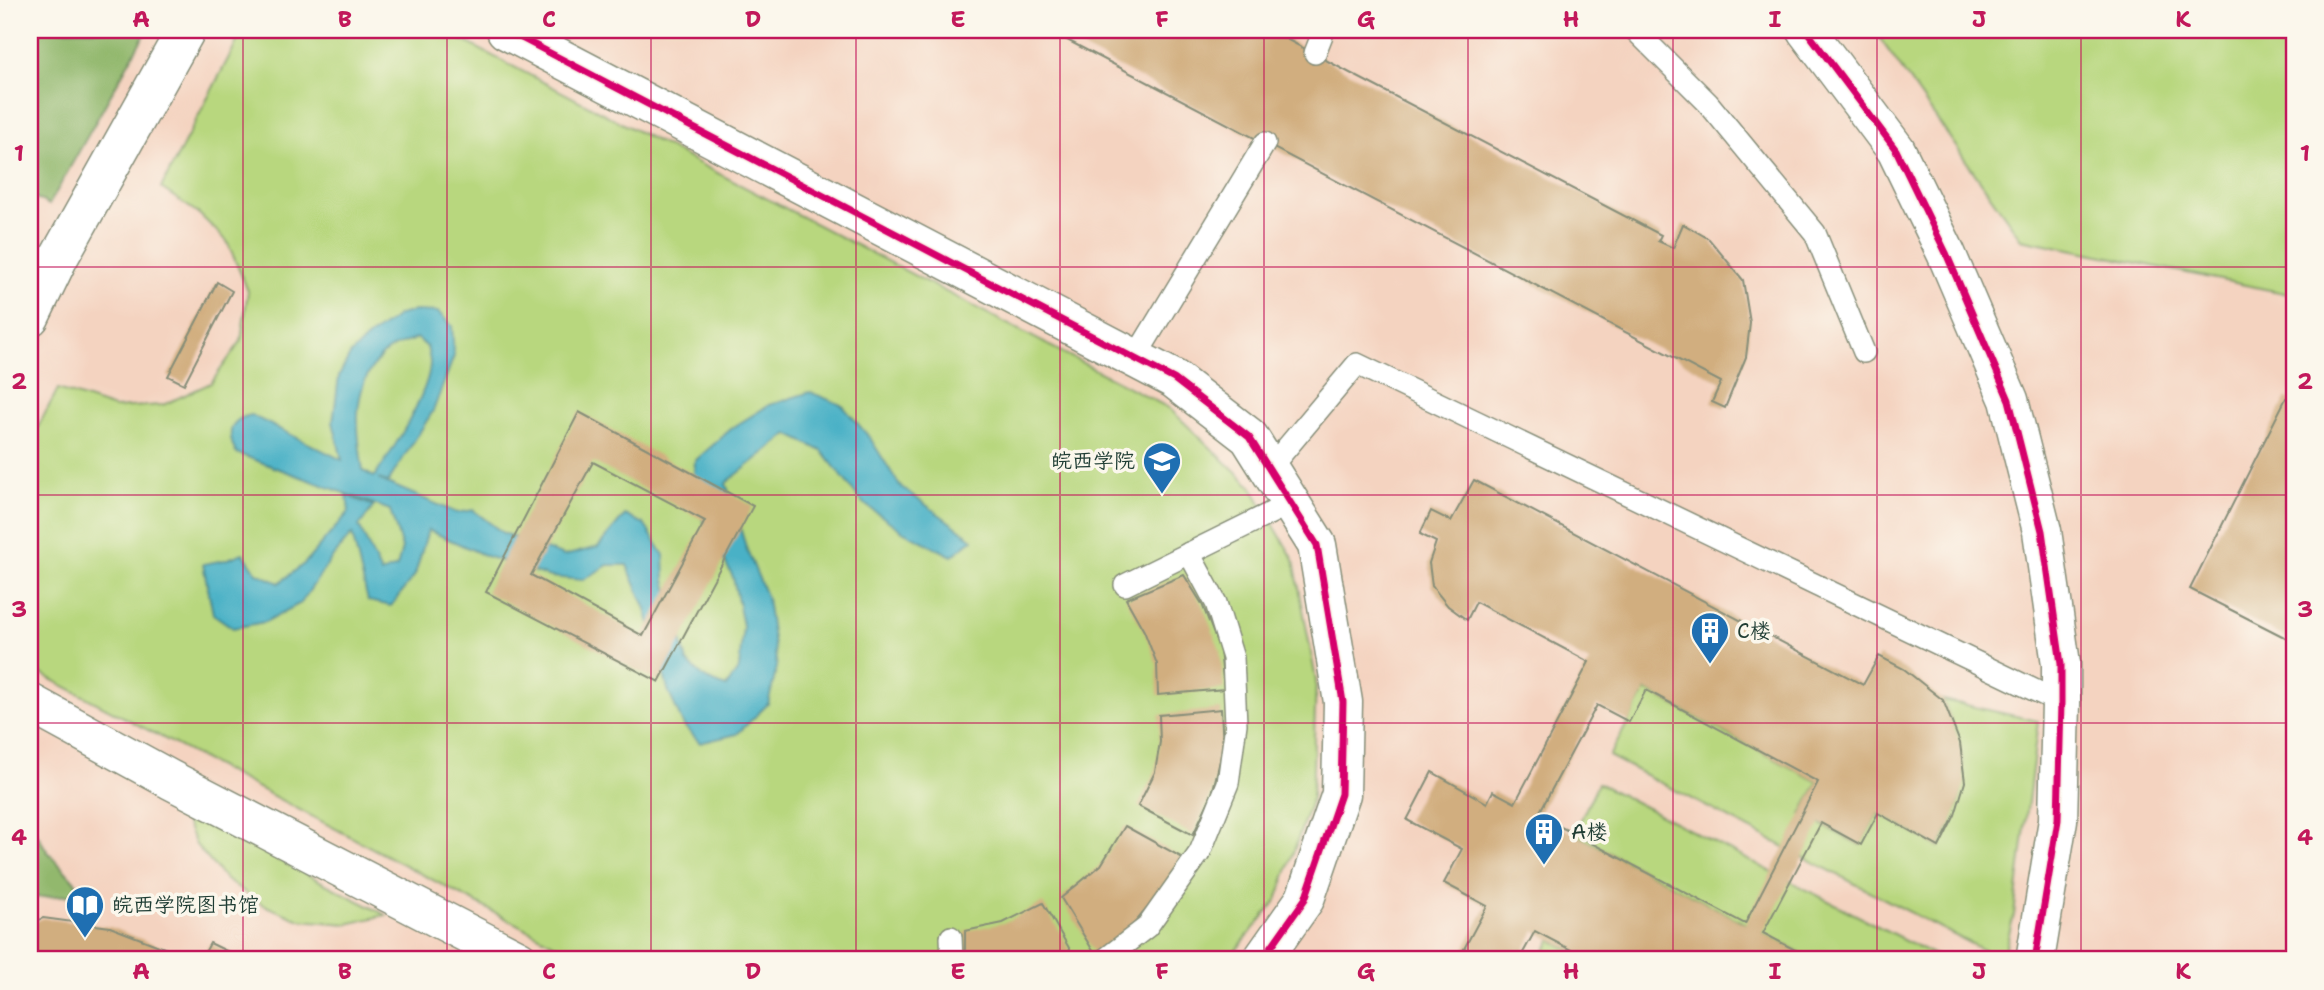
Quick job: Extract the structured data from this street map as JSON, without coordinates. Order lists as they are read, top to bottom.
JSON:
{
  "places": {
    "school or university": ["皖西学院"],
    "building": ["C楼", "A楼"],
    "library": ["皖西学院图书馆"]
  },
  "grid": {
    "columns": [
      "A",
      "B",
      "C",
      "D",
      "E",
      "F",
      "G",
      "H",
      "I",
      "J",
      "K"
    ],
    "rows": [
      "1",
      "2",
      "3",
      "4"
    ]
  }
}
